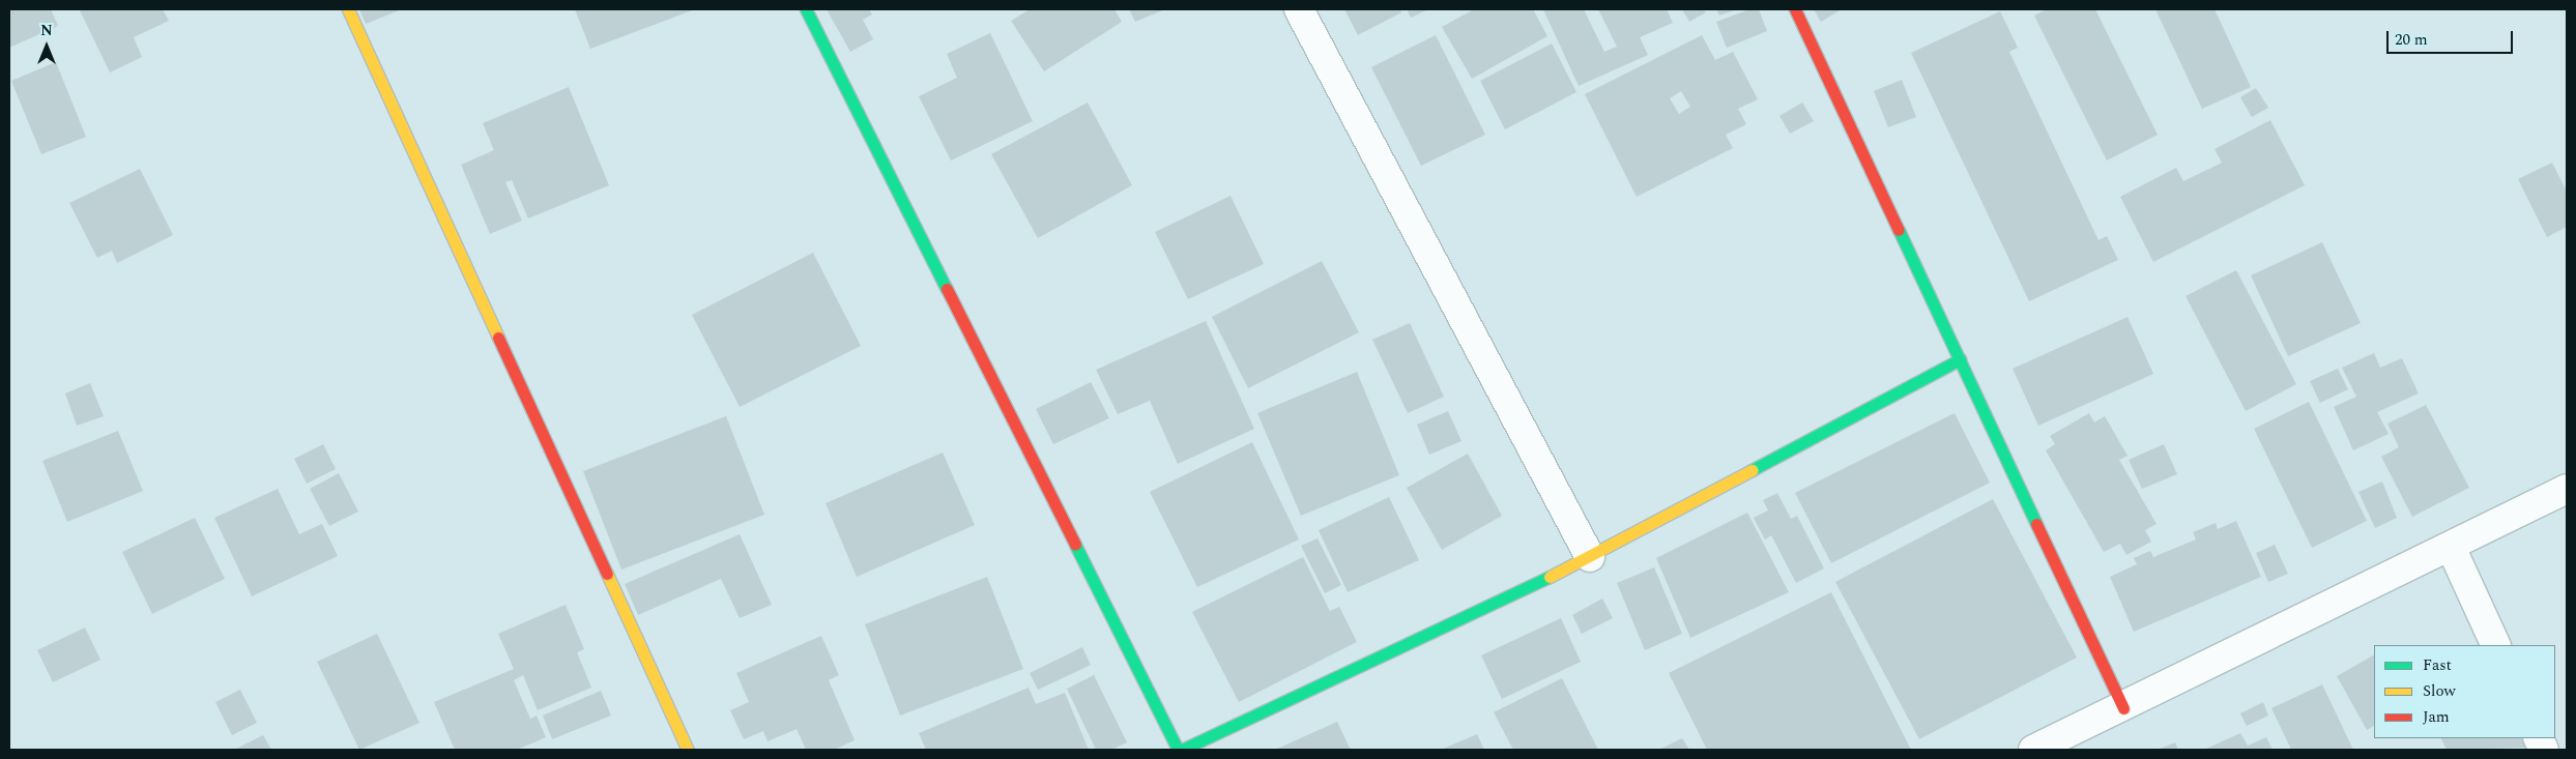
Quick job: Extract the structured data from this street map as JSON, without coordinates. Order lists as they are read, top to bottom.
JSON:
{
  "legend": ["Fast", "Slow", "Jam"],
  "scale_bar": "20 m",
  "north": "top"
}
